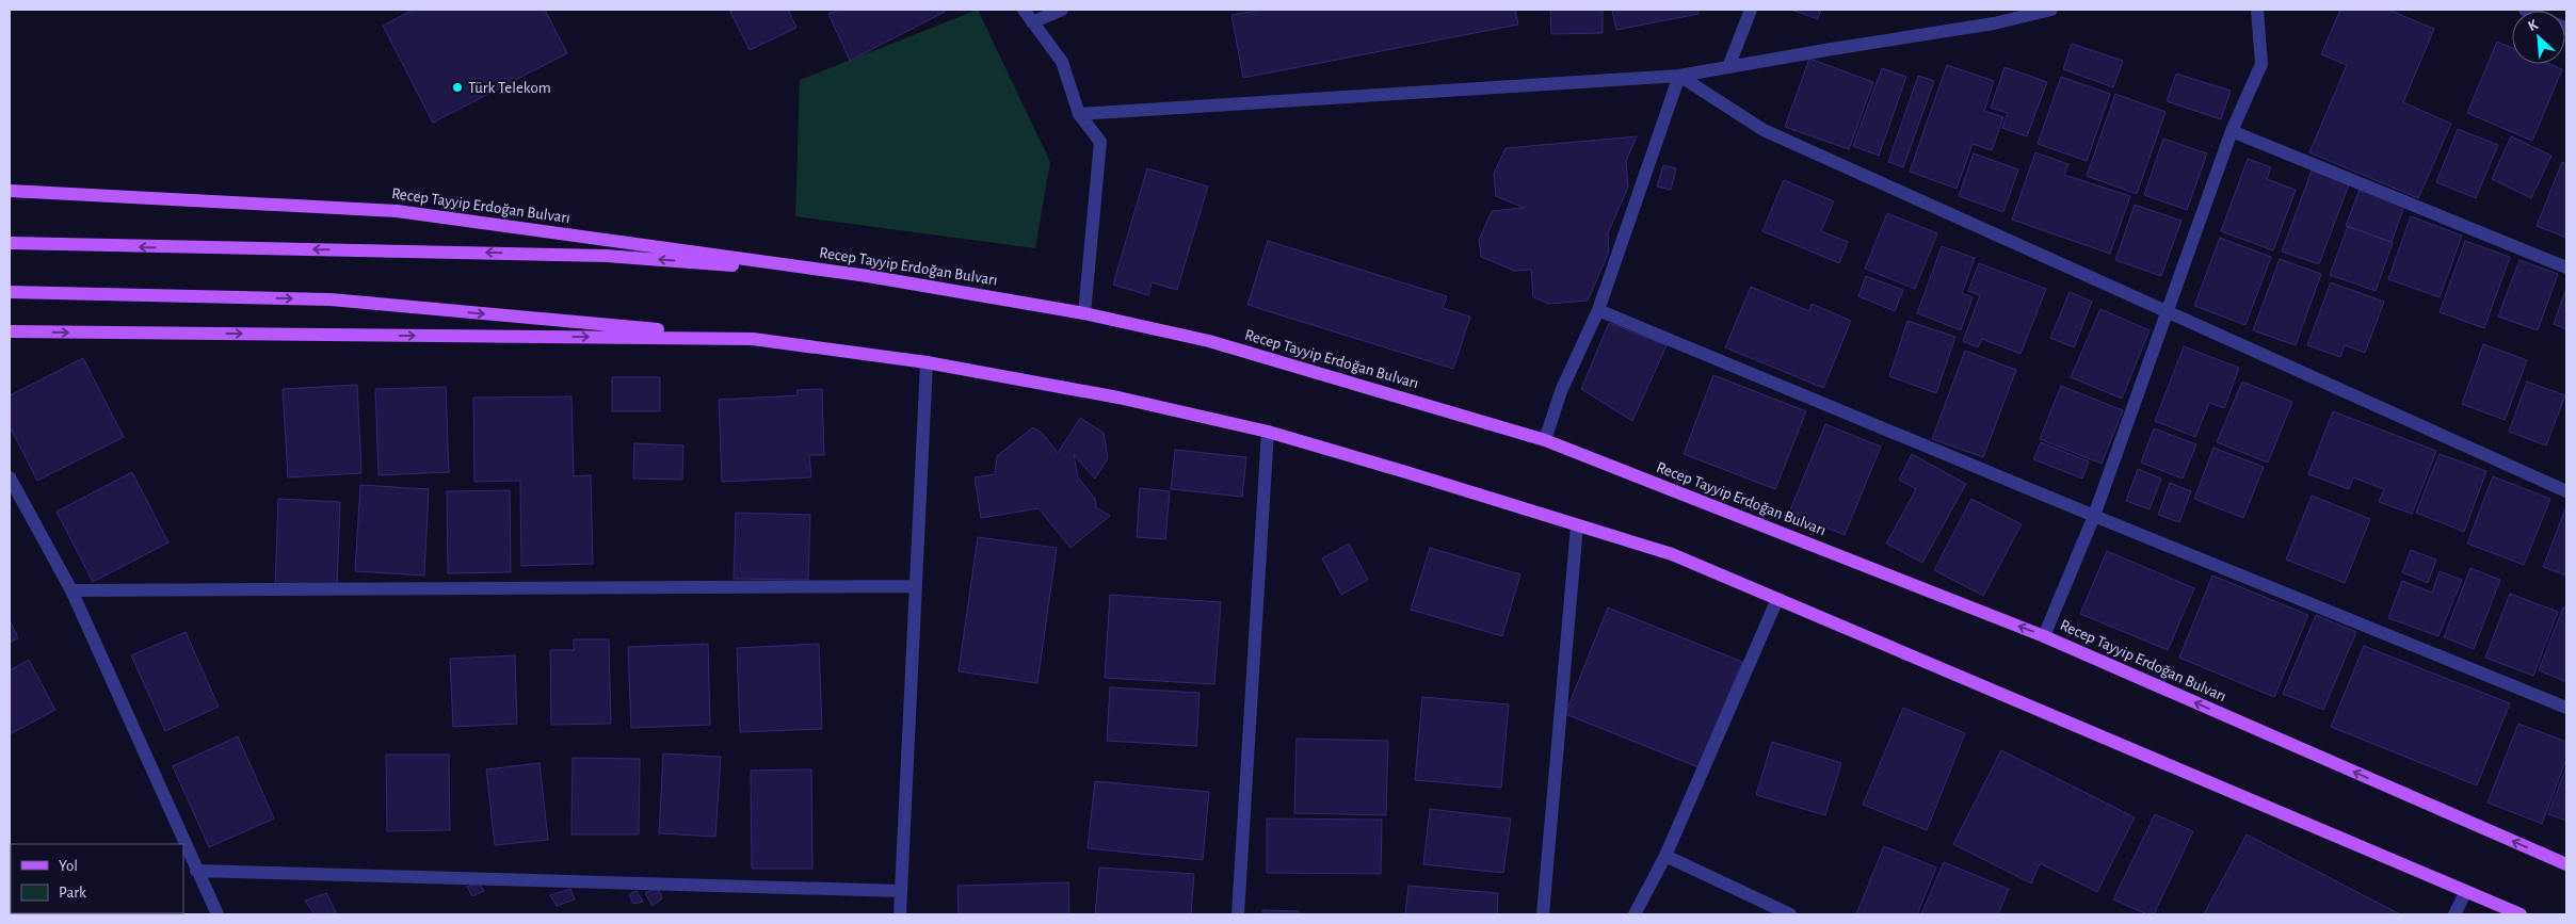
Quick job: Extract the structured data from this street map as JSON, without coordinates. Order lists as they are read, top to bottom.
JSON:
{
  "streets": {
    "main road": ["Recep Tayyip Erdoğan Bulvarı"]
  },
  "places": ["Türk Telekom"],
  "legend": ["Yol", "Park"],
  "north": "top left"
}
